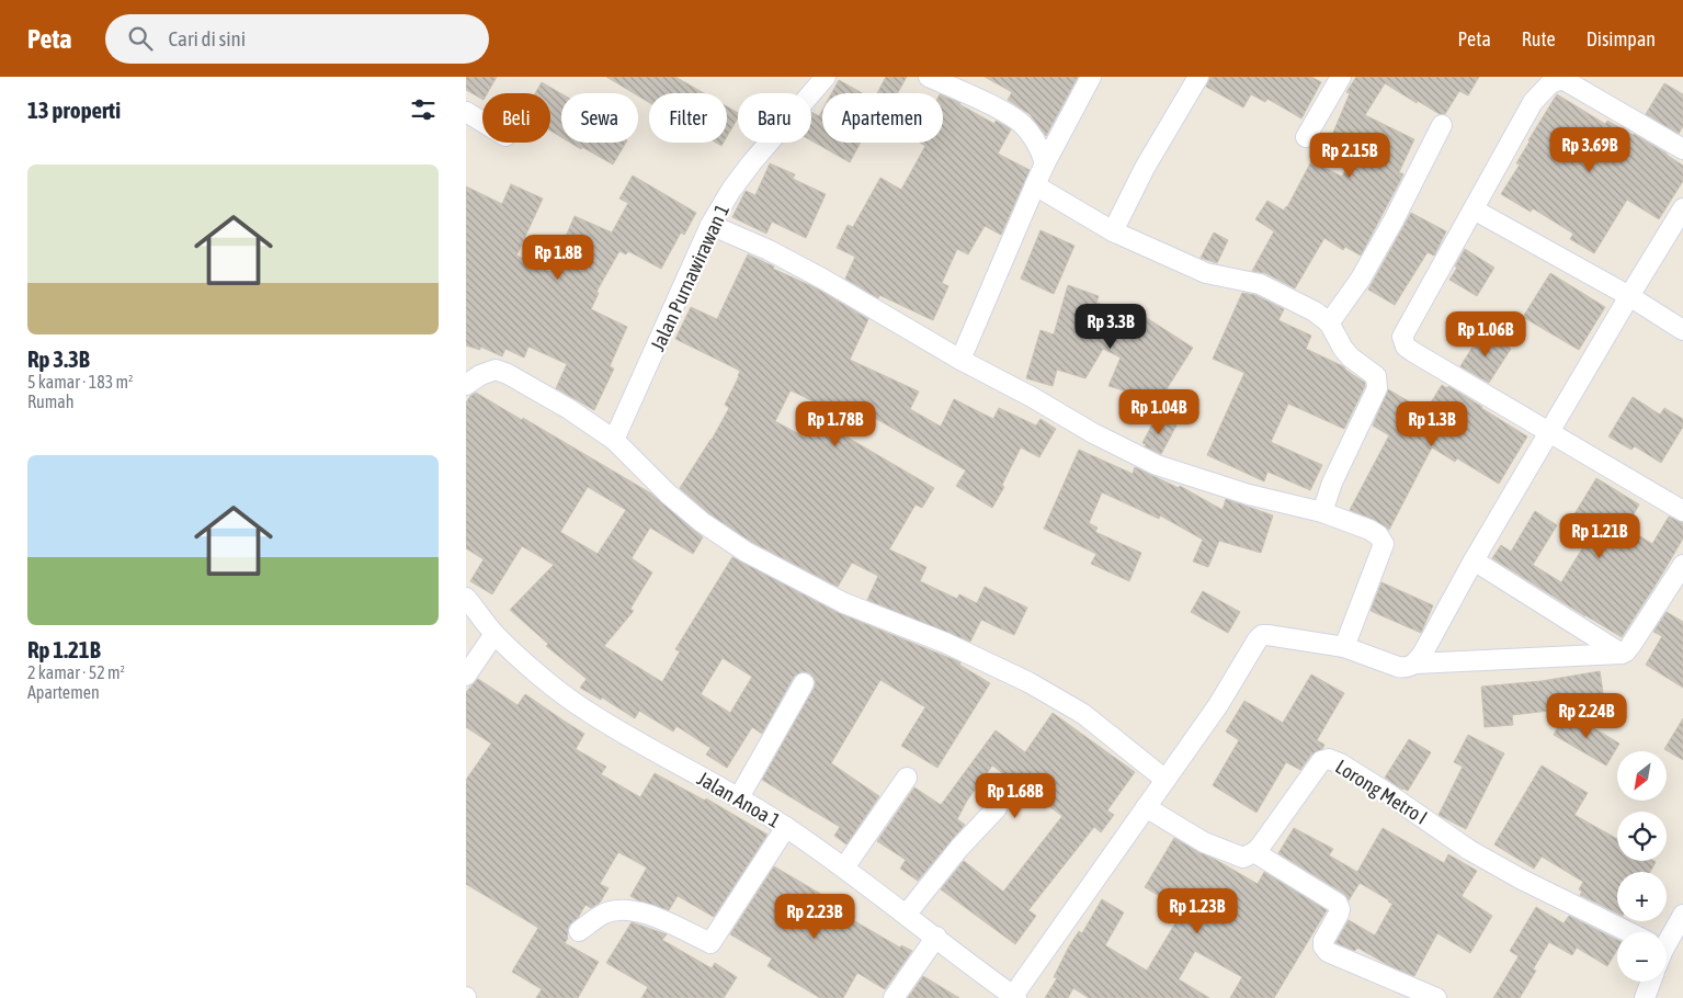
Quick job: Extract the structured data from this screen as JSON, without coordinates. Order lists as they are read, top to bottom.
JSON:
{
  "streets": {
    "street": ["Jalan Purnawirawan 1", "Lorong Metro I", "Jalan Anoa 1"]
  },
  "north": "bottom left",
  "page": {
    "header": "Peta",
    "search": "Cari di sini",
    "nav": ["Peta", "Rute", "Disimpan"],
    "heading": "13 properti",
    "chip": [
      "Beli",
      "Sewa",
      "Filter",
      "Baru",
      "Apartemen"
    ],
    "price": [
      "Rp 3.69B",
      "Rp 2.15B",
      "Rp 1.8B",
      "Rp 3.3B",
      "Rp 1.06B",
      "Rp 1.04B",
      "Rp 1.78B",
      "Rp 1.3B",
      "Rp 1.21B",
      "Rp 2.24B",
      "Rp 1.68B",
      "Rp 1.23B",
      "Rp 2.23B"
    ],
    "list": [
      {
        "name": "Rp 3.3B",
        "note": "5 kamar · 183 m² · Rumah"
      },
      {
        "name": "Rp 1.21B",
        "note": "2 kamar · 52 m² · Apartemen"
      }
    ],
    "map_buttons": ["+", "−"]
  }
}
